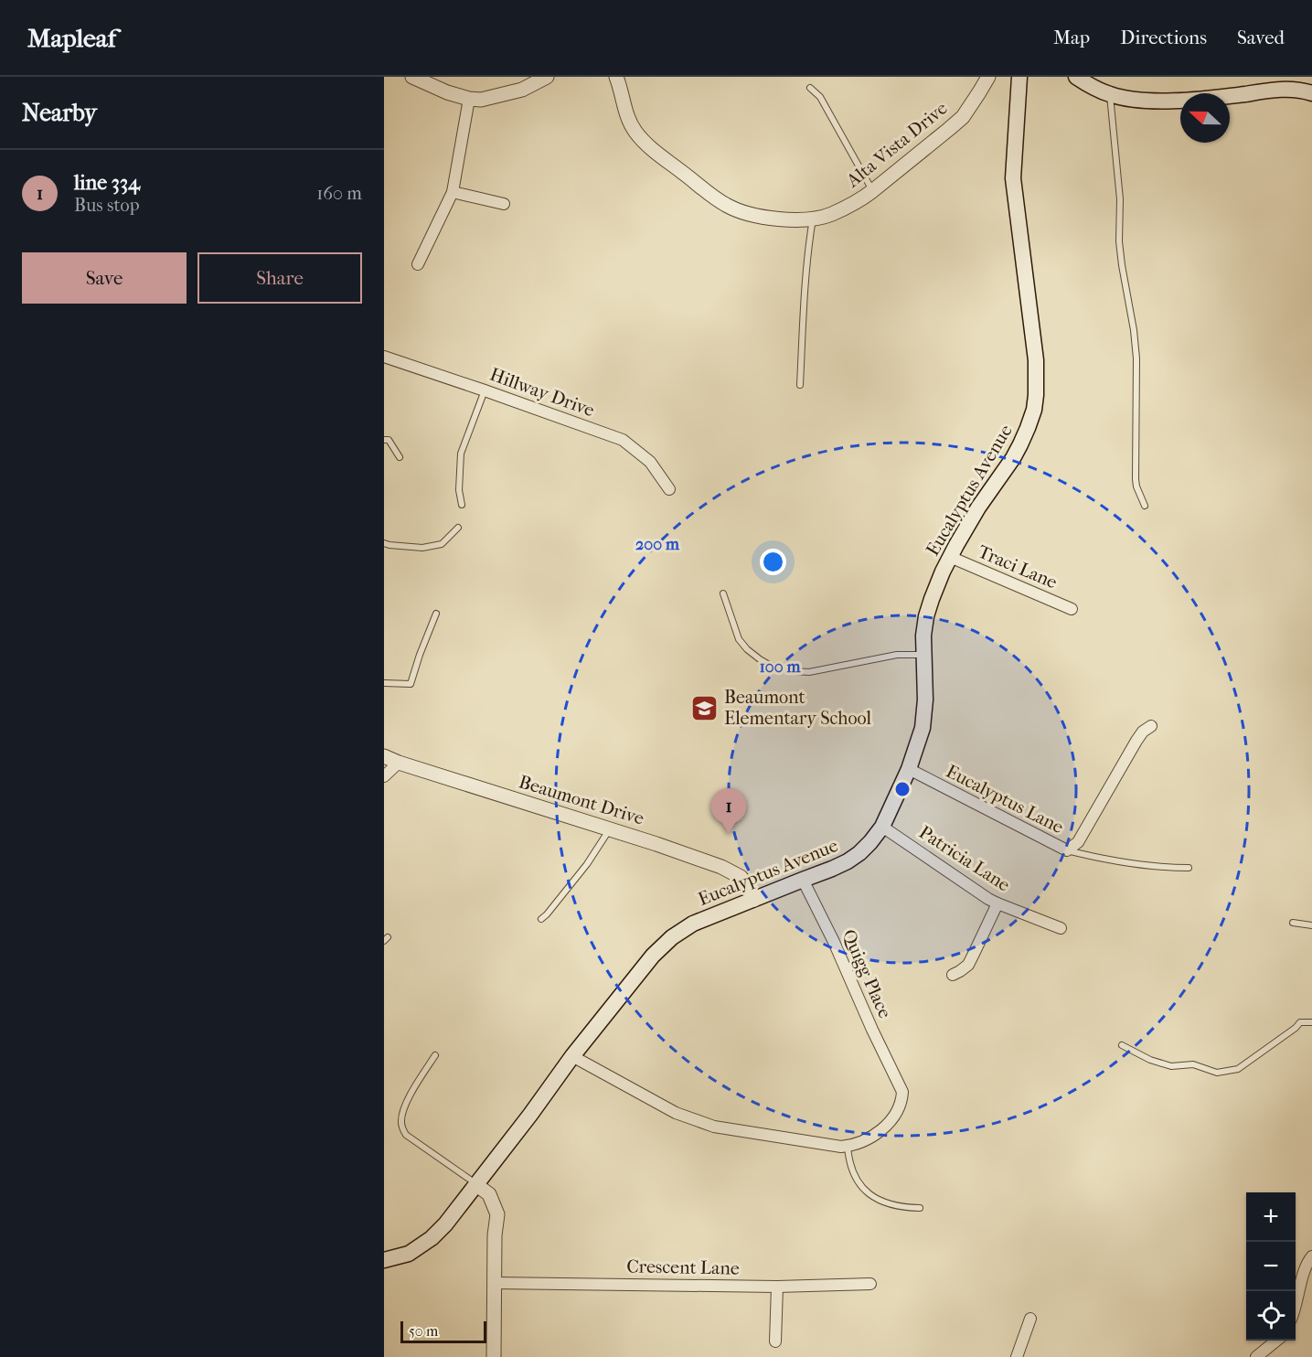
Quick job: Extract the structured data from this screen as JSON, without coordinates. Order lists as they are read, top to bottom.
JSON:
{
  "streets": {
    "main road": ["Eucalyptus Avenue"],
    "street": [
      "Alta Vista Drive",
      "Hillway Drive",
      "Traci Lane",
      "Eucalyptus Lane",
      "Beaumont Drive",
      "Patricia Lane",
      "Quigg Place",
      "Crescent Lane"
    ]
  },
  "crossings": [
    ["Eucalyptus Avenue", "Traci Lane"],
    ["Eucalyptus Avenue", "Eucalyptus Lane"],
    ["Eucalyptus Avenue", "Beaumont Drive"],
    ["Eucalyptus Avenue", "Patricia Lane"],
    ["Eucalyptus Avenue", "Quigg Place"]
  ],
  "places": {
    "school or university": ["Beaumont Elementary School"]
  },
  "scale_bar": "50 m",
  "north": "left",
  "page": {
    "header": "Mapleaf",
    "nav": ["Map", "Directions", "Saved"],
    "heading": "Nearby",
    "list": [
      {
        "mark": "1",
        "name": "line 334",
        "note": "Bus stop",
        "value": "160 m"
      }
    ],
    "buttons": ["Save", "Share"],
    "pins": "1",
    "map_buttons": ["+", "−"],
    "scale": "50 m"
  },
  "rings": ["200 m", "100 m"]
}
